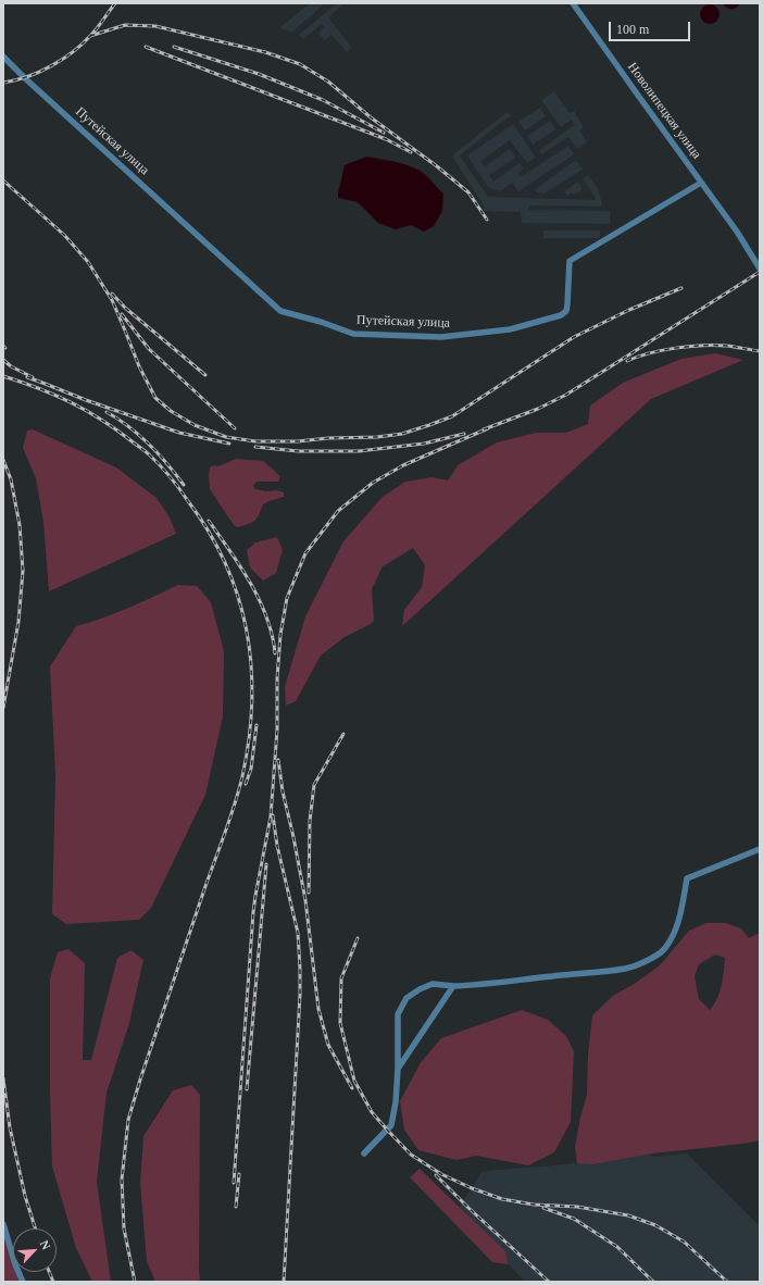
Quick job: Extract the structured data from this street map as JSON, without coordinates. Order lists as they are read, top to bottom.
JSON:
{
  "streets": {
    "street": ["Новолипецкая улица", "Путейская улица"]
  },
  "crossings": [
    ["Новолипецкая улица", "Путейская улица"]
  ],
  "scale_bar": "100 m",
  "north": "top right"
}
